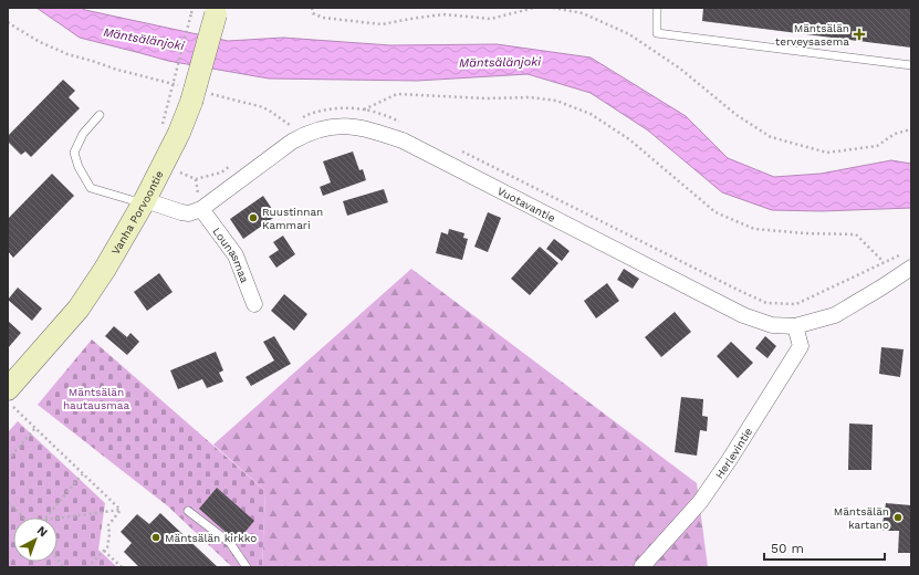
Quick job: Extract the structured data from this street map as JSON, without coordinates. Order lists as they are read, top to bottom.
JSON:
{
  "streets": {
    "main road": ["Vanha Porvoontie"],
    "street": ["Vuotavantie", "Lounasmaa", "Herlevintie"]
  },
  "crossings": [
    ["Vuotavantie", "Vanha Porvoontie"],
    ["Vuotavantie", "Lounasmaa"],
    ["Vuotavantie", "Herlevintie"]
  ],
  "water": ["Mäntsälänjoki"],
  "parks": ["Mäntsälän hautausmaa"],
  "places": {
    "health": ["Mäntsälän terveysasema"],
    "other": ["Ruustinnan Kammari", "Mäntsälän kartano", "Mäntsälän kirkko"]
  },
  "scale_bar": "50 m",
  "north": "top right"
}
